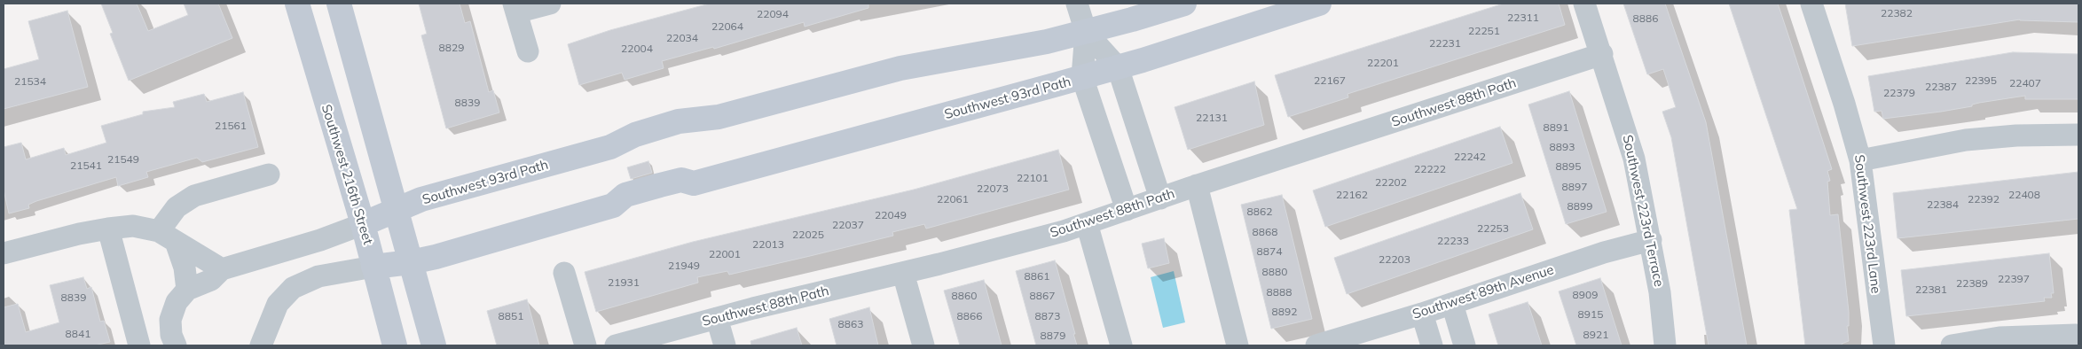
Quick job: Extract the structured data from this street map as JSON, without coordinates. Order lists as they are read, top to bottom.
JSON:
{
  "streets": {
    "street": [
      "Southwest 93rd Path",
      "Southwest 88th Path",
      "Southwest 216th Street",
      "Southwest 223rd Terrace",
      "Southwest 223rd Lane",
      "Southwest 89th Avenue"
    ]
  },
  "crossings": [
    ["Southwest 93rd Path", "Southwest 216th Street"],
    ["Southwest 88th Path", "Southwest 223rd Terrace"],
    ["Southwest 223rd Terrace", "Southwest 89th Avenue"]
  ],
  "house_numbers": [
    "22382",
    "22094",
    "22311",
    "8886",
    "22064",
    "22251",
    "22034",
    "22231",
    "8829",
    "22004",
    "22201",
    "22167",
    "22395",
    "21534",
    "22407",
    "22387",
    "22379",
    "8839",
    "22131",
    "21561",
    "8891",
    "8893",
    "22242",
    "21549",
    "21541",
    "8895",
    "22222",
    "22101",
    "22202",
    "8897",
    "22073",
    "22162",
    "22408",
    "22061",
    "22392",
    "22384",
    "8899",
    "8862",
    "22049",
    "22037",
    "22253",
    "8868",
    "22025",
    "22233",
    "22013",
    "8874",
    "22001",
    "22203",
    "21949",
    "8880",
    "8861",
    "22397",
    "21931",
    "22389",
    "22381",
    "8888",
    "8909",
    "8860",
    "8867",
    "8839",
    "8892",
    "8915",
    "8851",
    "8866",
    "8873",
    "8863",
    "8841",
    "8921",
    "8879"
  ]
}
